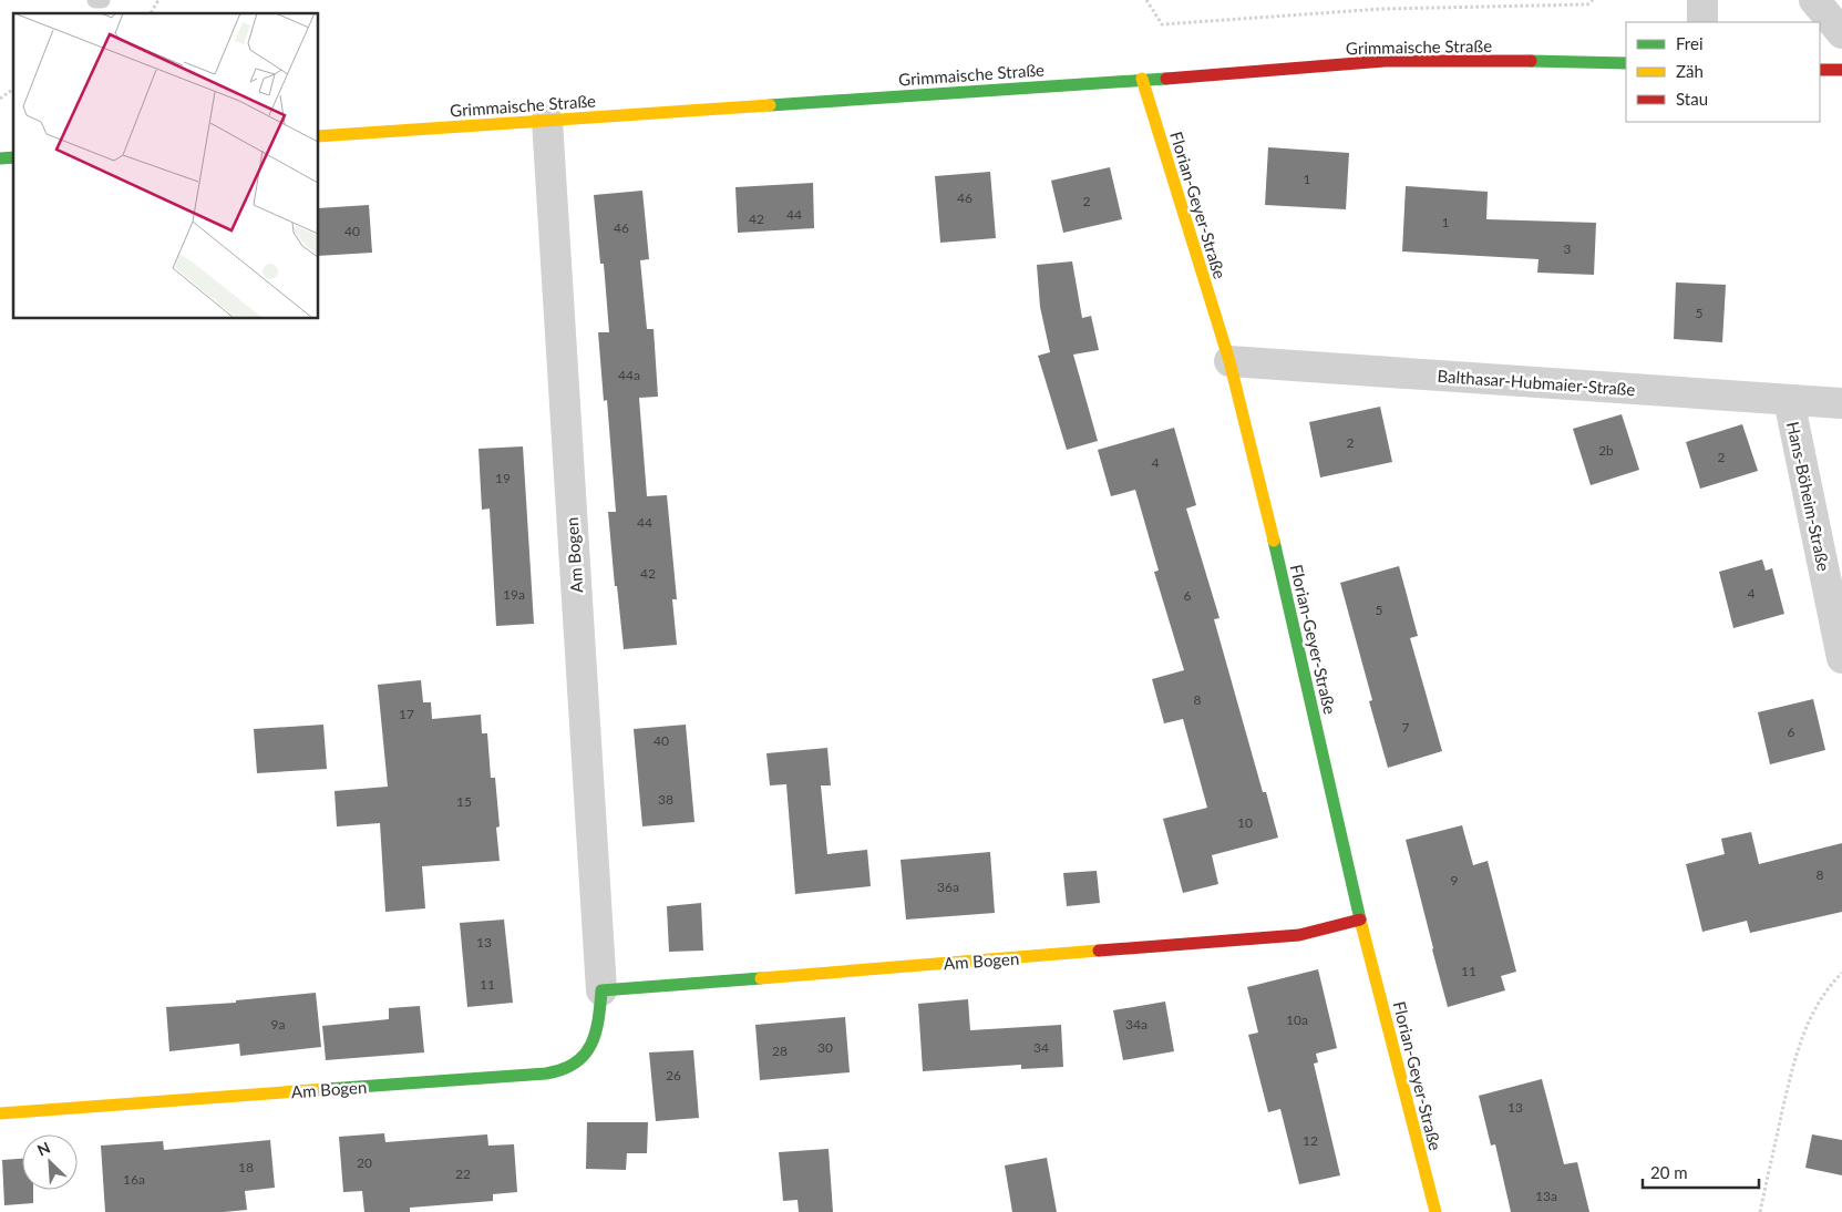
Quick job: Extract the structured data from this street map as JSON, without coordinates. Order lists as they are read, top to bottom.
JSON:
{
  "streets": {
    "street": [
      "Grimmaische Straße",
      "Florian-Geyer-Straße",
      "Balthasar-Hubmaier-Straße",
      "Hans-Böheim-Straße",
      "Am Bogen"
    ]
  },
  "crossings": [
    ["Grimmaische Straße", "Florian-Geyer-Straße"],
    ["Grimmaische Straße", "Am Bogen"],
    ["Florian-Geyer-Straße", "Balthasar-Hubmaier-Straße"],
    ["Florian-Geyer-Straße", "Am Bogen"],
    ["Balthasar-Hubmaier-Straße", "Hans-Böheim-Straße"]
  ],
  "house_numbers": [
    "1",
    "46",
    "2",
    "44",
    "42",
    "1",
    "46",
    "40",
    "3",
    "5",
    "44a",
    "2",
    "2b",
    "2",
    "4",
    "19",
    "44",
    "42",
    "4",
    "19a",
    "6",
    "5",
    "8",
    "17",
    "7",
    "6",
    "40",
    "38",
    "15",
    "10",
    "8",
    "9",
    "36a",
    "13",
    "11",
    "11",
    "10a",
    "9a",
    "34a",
    "30",
    "34",
    "28",
    "26",
    "13",
    "12",
    "20",
    "18",
    "22",
    "16a",
    "13a"
  ],
  "legend": ["Frei", "Zäh", "Stau"],
  "scale_bar": "20 m",
  "north": "top left"
}
